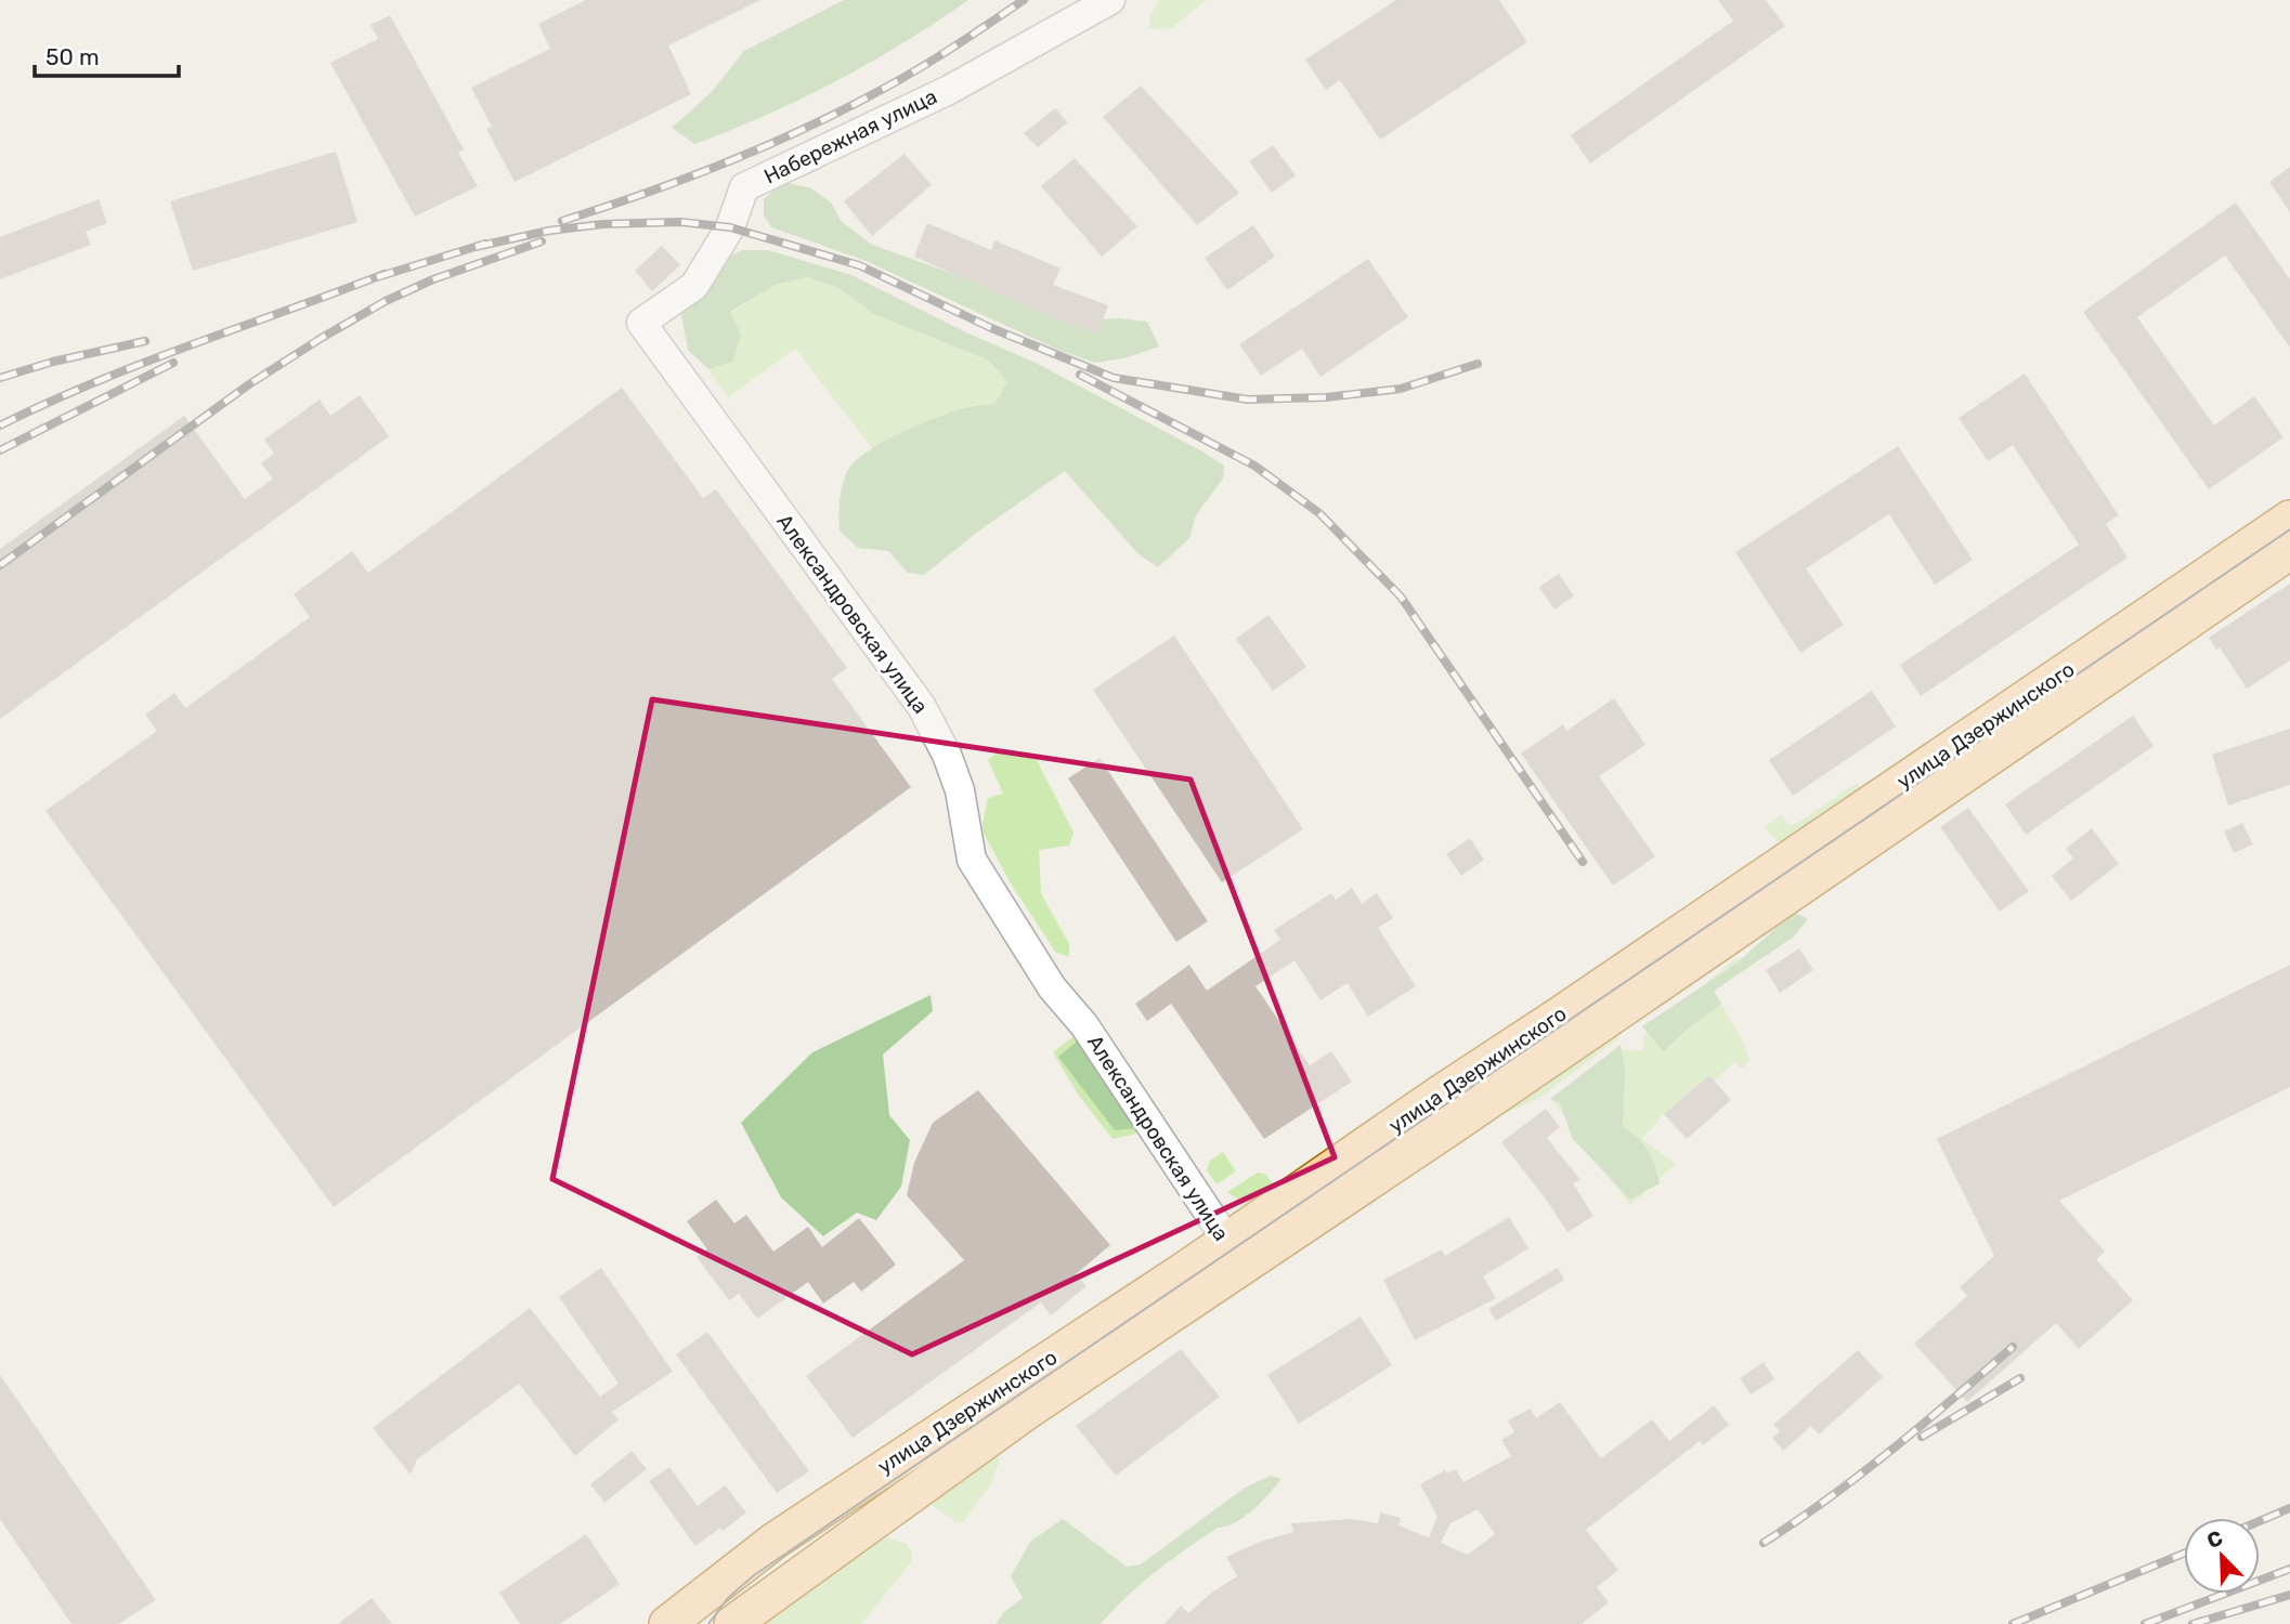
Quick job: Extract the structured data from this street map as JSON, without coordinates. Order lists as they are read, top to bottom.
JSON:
{
  "streets": {
    "main road": ["улица Дзержинского"],
    "street": ["Набережная улица", "Александровская улица"]
  },
  "crossings": [
    ["Набережная улица", "Александровская улица"],
    ["Александровская улица", "улица Дзержинского"]
  ],
  "scale_bar": "50 m",
  "north": "top left"
}
